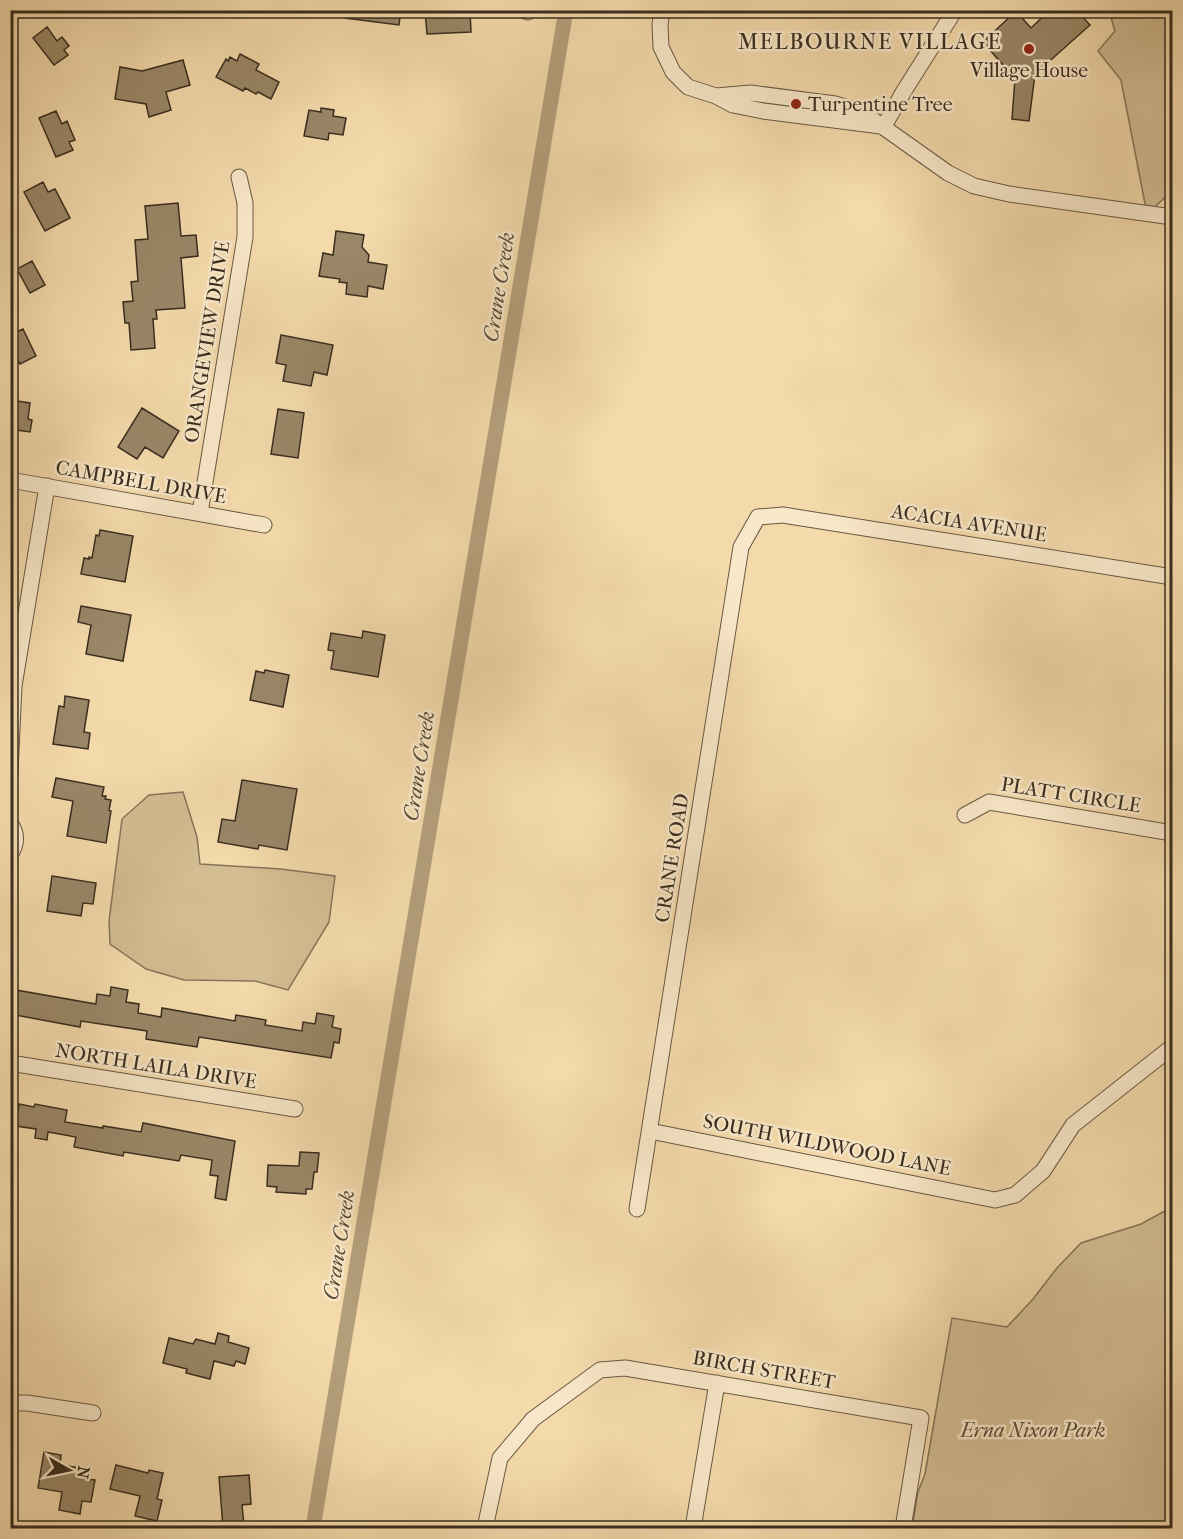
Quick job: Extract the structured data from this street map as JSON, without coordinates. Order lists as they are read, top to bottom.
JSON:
{
  "streets": {
    "street": [
      "ORANGEVIEW DRIVE",
      "CAMPBELL DRIVE",
      "ACACIA AVENUE",
      "PLATT CIRCLE",
      "CRANE ROAD",
      "NORTH LAILA DRIVE",
      "SOUTH WILDWOOD LANE",
      "BIRCH STREET"
    ]
  },
  "crossings": [
    ["ORANGEVIEW DRIVE", "CAMPBELL DRIVE"],
    ["ACACIA AVENUE", "CRANE ROAD"],
    ["CRANE ROAD", "SOUTH WILDWOOD LANE"]
  ],
  "districts": ["MELBOURNE VILLAGE"],
  "water": ["Crane Creek"],
  "parks": ["Erna Nixon Park"],
  "places": ["Village House", "Turpentine Tree"],
  "north": "right"
}
